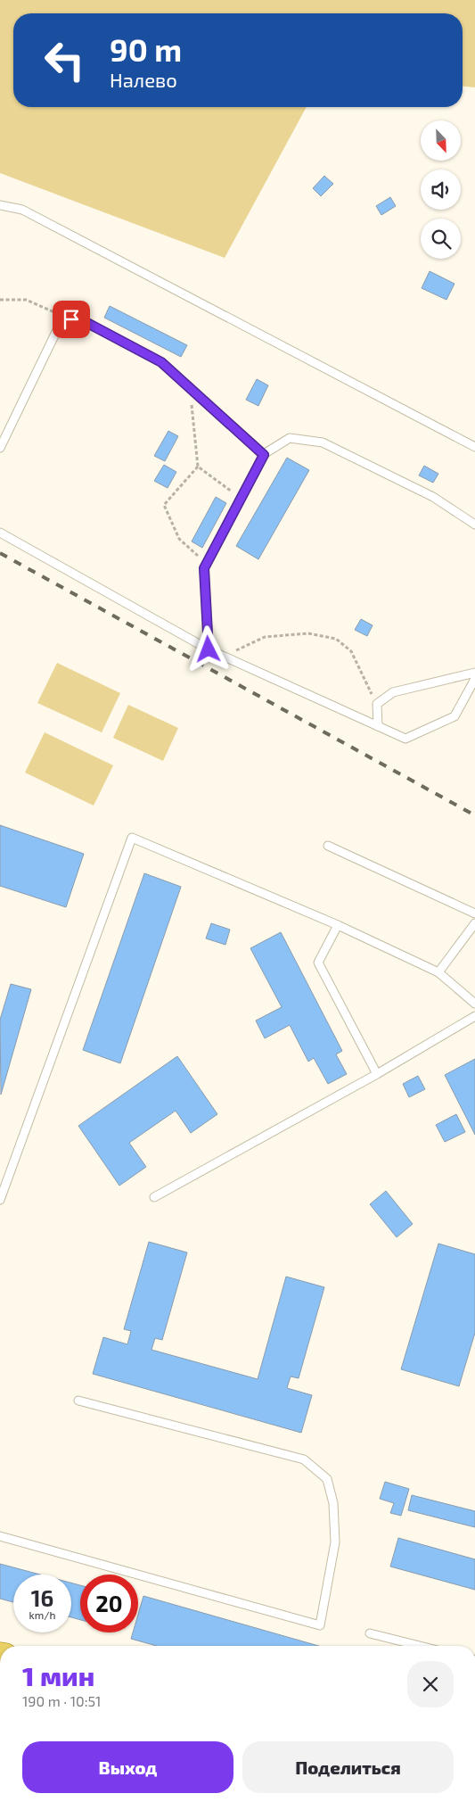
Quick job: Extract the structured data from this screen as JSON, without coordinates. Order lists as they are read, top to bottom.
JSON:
{
  "north": "bottom right",
  "page": {
    "turn": ["90 m", "Налево"],
    "speed": "16 km/h",
    "limit": "20",
    "heading": ["1 мин", "190 m · 10:51"],
    "buttons": ["Выход", "Поделиться"]
  }
}
